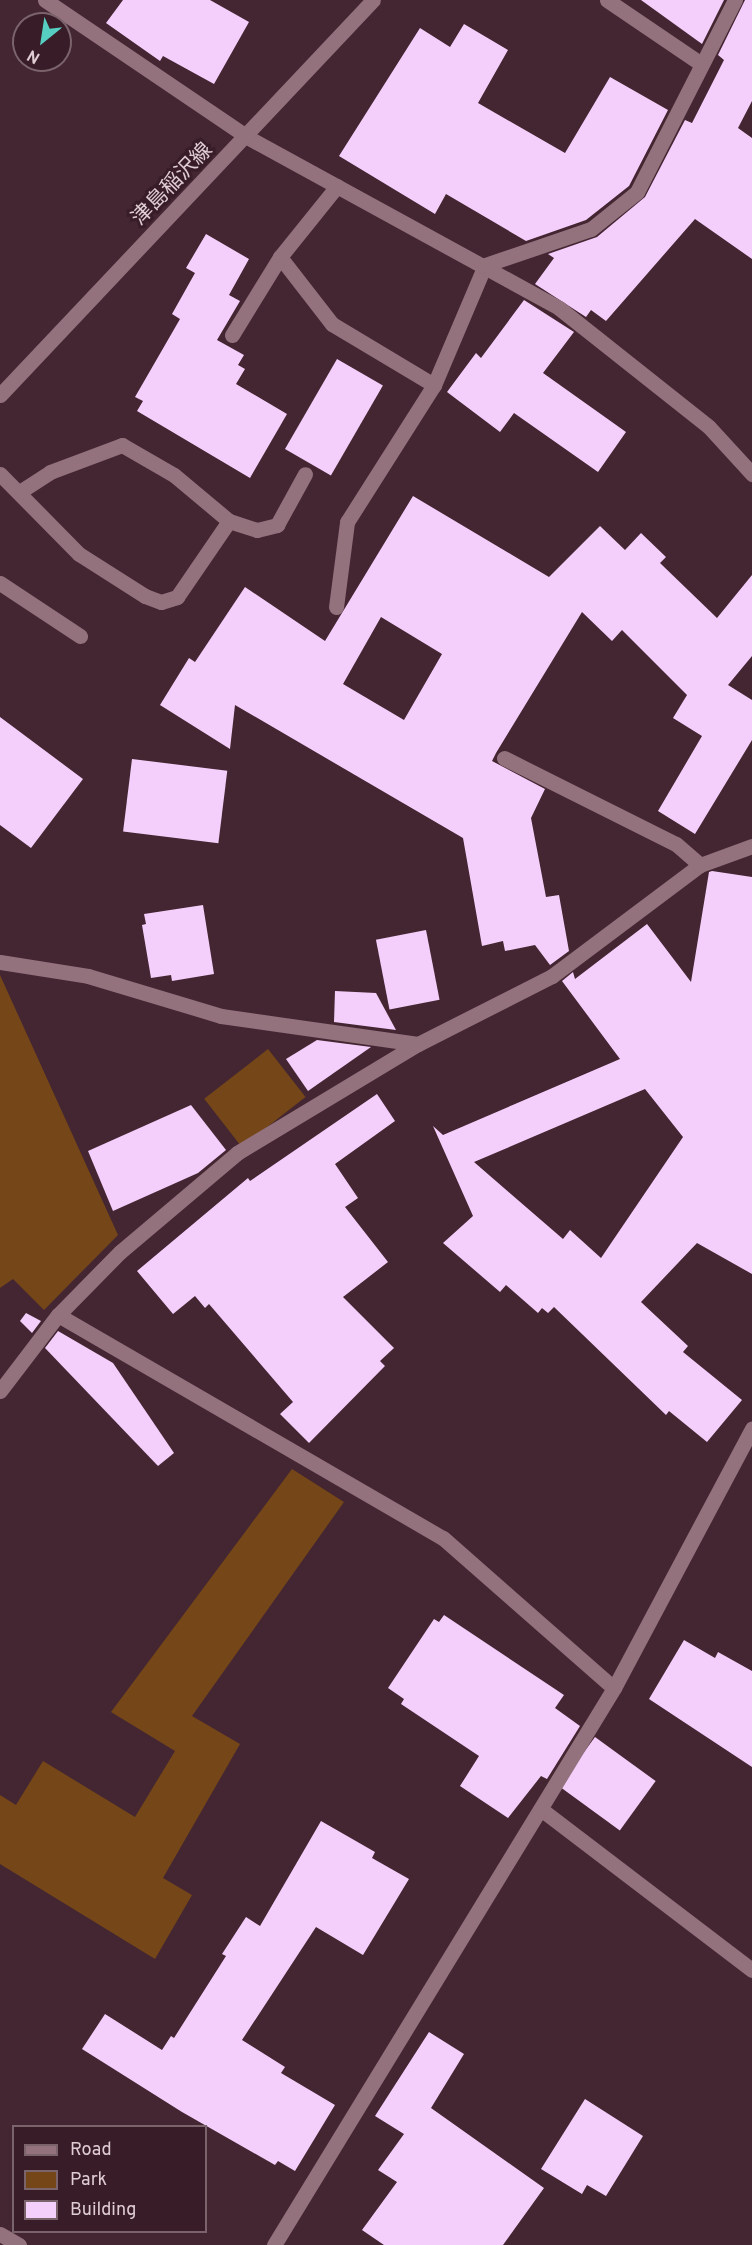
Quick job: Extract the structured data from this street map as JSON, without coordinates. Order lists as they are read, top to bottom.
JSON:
{
  "streets": {
    "street": ["津島稲沢線"]
  },
  "legend": ["Road", "Park", "Building"],
  "north": "bottom left"
}
